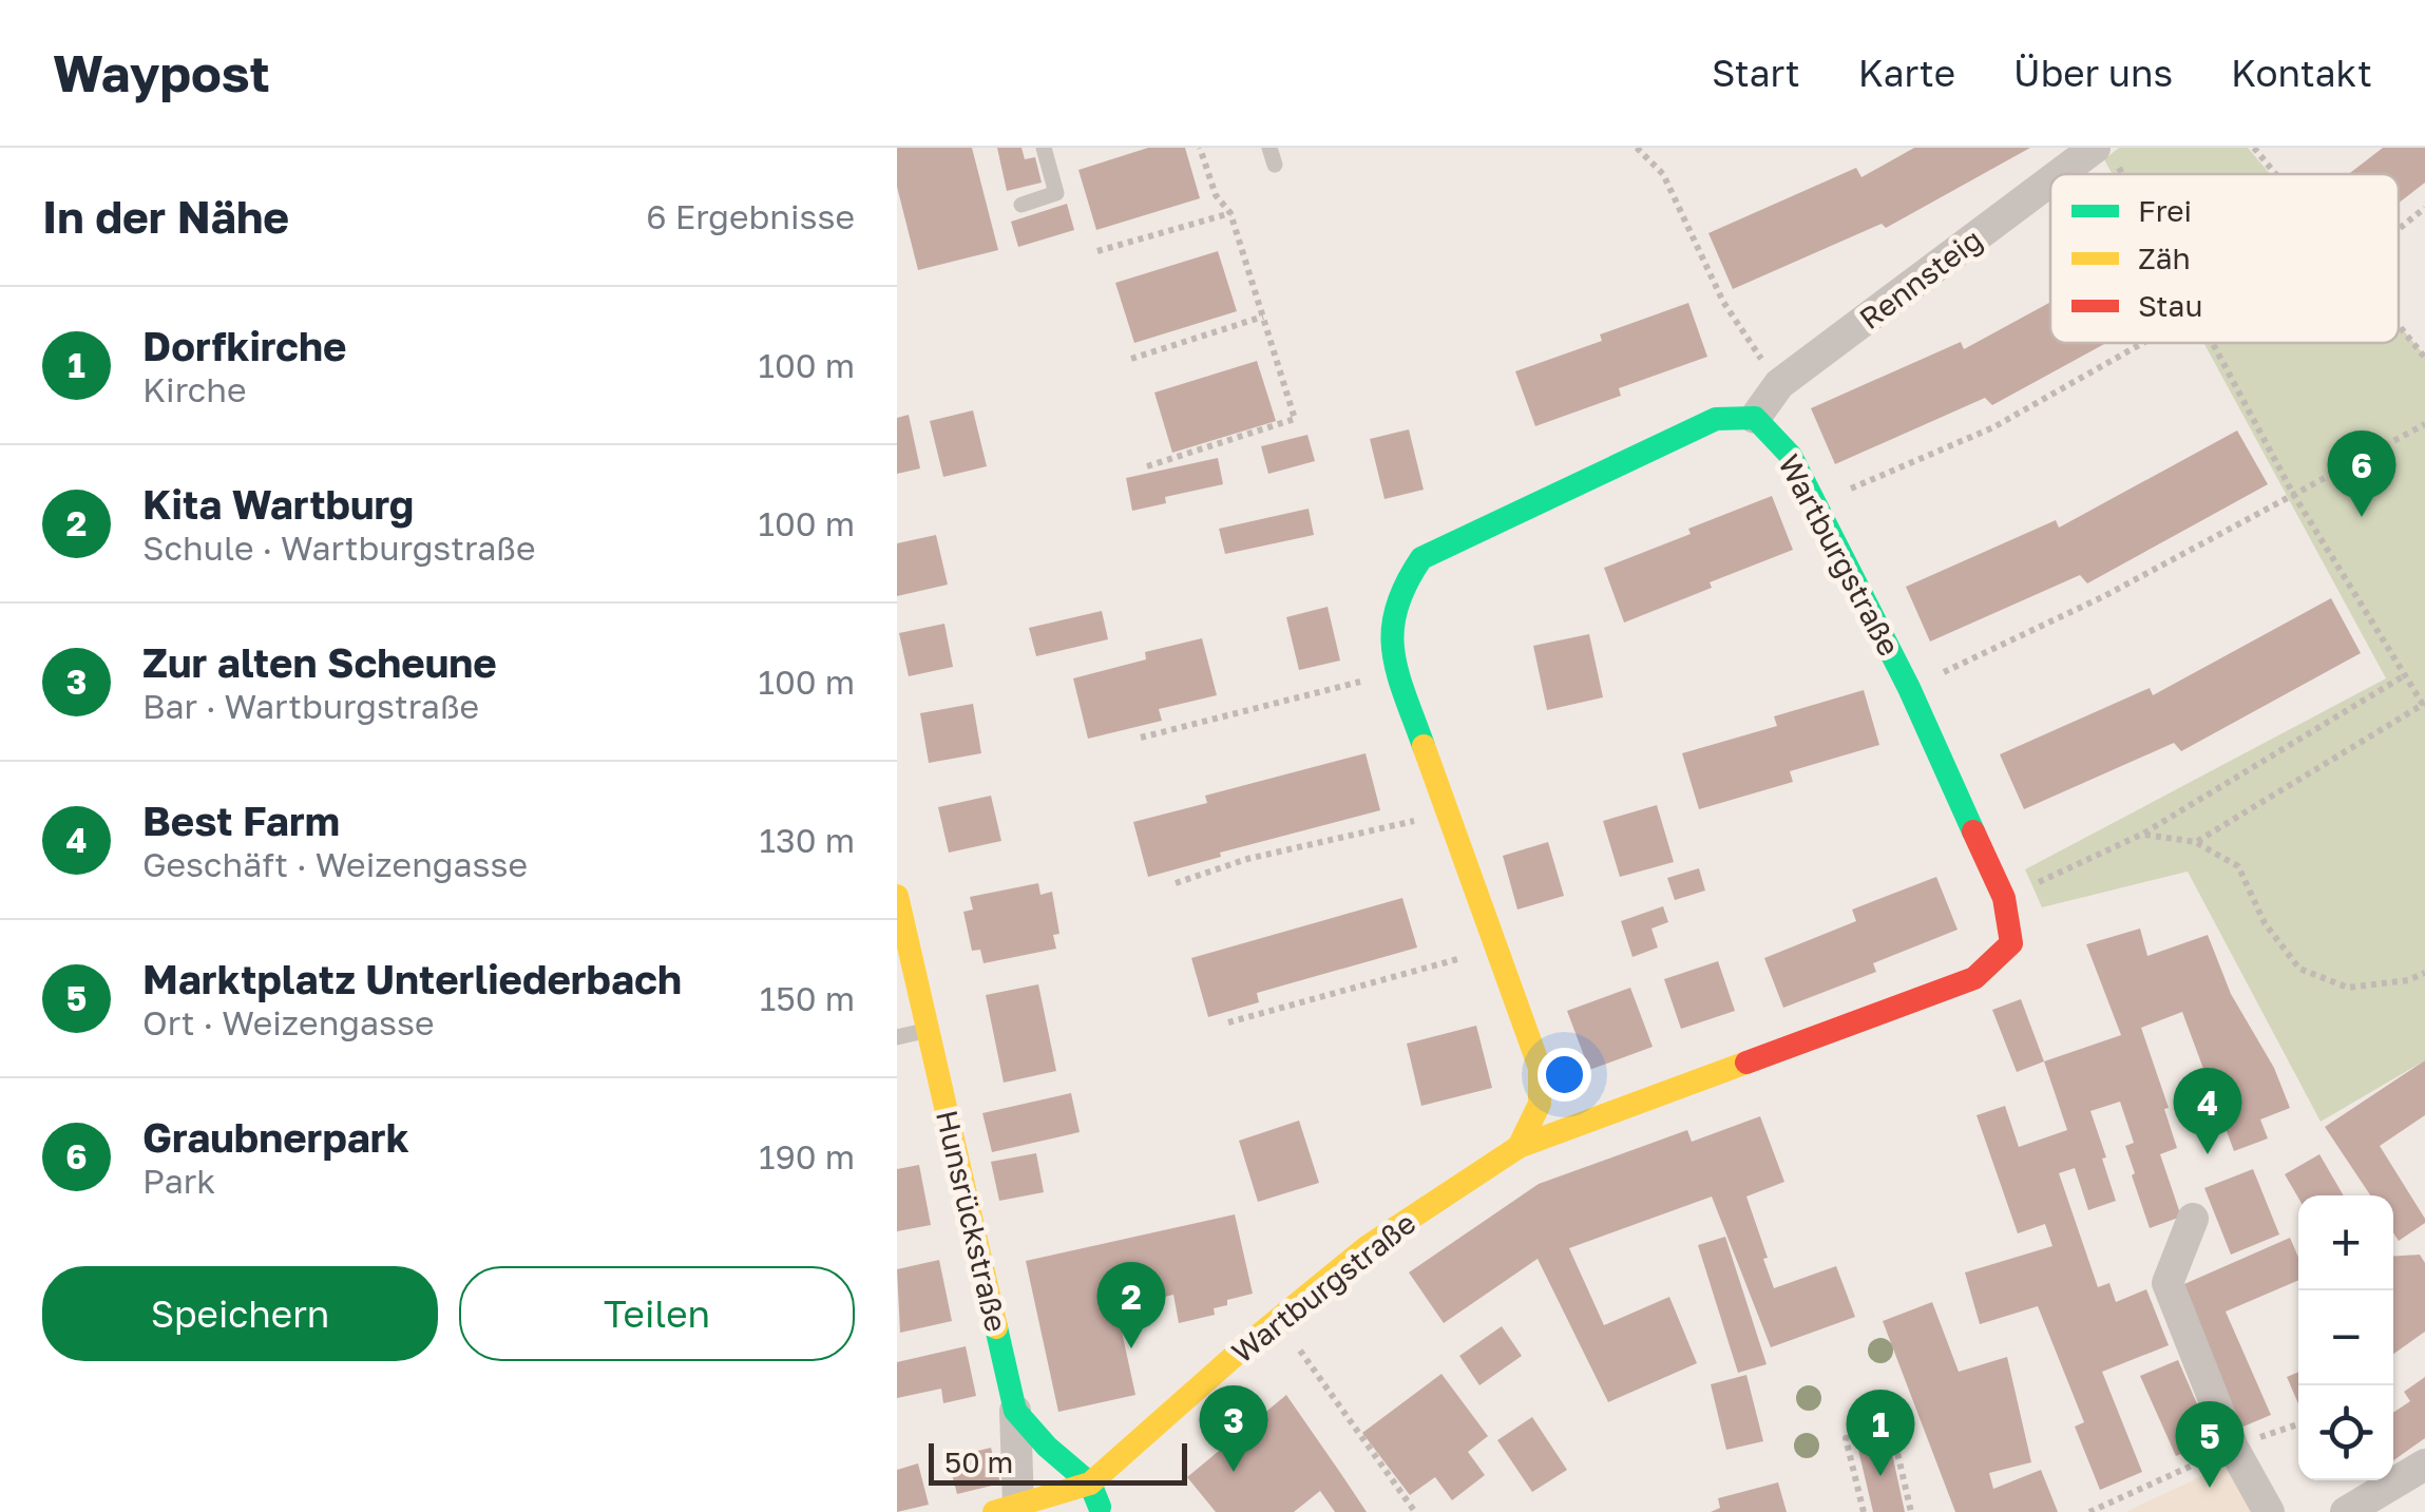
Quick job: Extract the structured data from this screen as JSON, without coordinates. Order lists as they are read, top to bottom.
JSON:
{
  "streets": {
    "street": ["Rennsteig", "Wartburgstraße", "Hunsrückstraße"]
  },
  "crossings": [
    ["Rennsteig", "Wartburgstraße"]
  ],
  "legend": ["Frei", "Zäh", "Stau"],
  "scale_bar": "50 m",
  "page": {
    "header": "Waypost",
    "nav": [
      "Start",
      "Karte",
      "Über uns",
      "Kontakt"
    ],
    "heading": ["In der Nähe", "6 Ergebnisse"],
    "list": [
      {
        "mark": "1",
        "name": "Dorfkirche",
        "note": "Kirche",
        "value": "100 m"
      },
      {
        "mark": "2",
        "name": "Kita Wartburg",
        "note": "Schule · Wartburgstraße",
        "value": "100 m"
      },
      {
        "mark": "3",
        "name": "Zur alten Scheune",
        "note": "Bar · Wartburgstraße",
        "value": "100 m"
      },
      {
        "mark": "4",
        "name": "Best Farm",
        "note": "Geschäft · Weizengasse",
        "value": "130 m"
      },
      {
        "mark": "5",
        "name": "Marktplatz Unterliederbach",
        "note": "Ort · Weizengasse",
        "value": "150 m"
      },
      {
        "mark": "6",
        "name": "Graubnerpark",
        "note": "Park",
        "value": "190 m"
      }
    ],
    "pins": [
      "6",
      "4",
      "2",
      "3",
      "1",
      "5"
    ],
    "map_buttons": ["+", "−"],
    "buttons": ["Speichern", "Teilen"],
    "scale": "50 m"
  }
}
